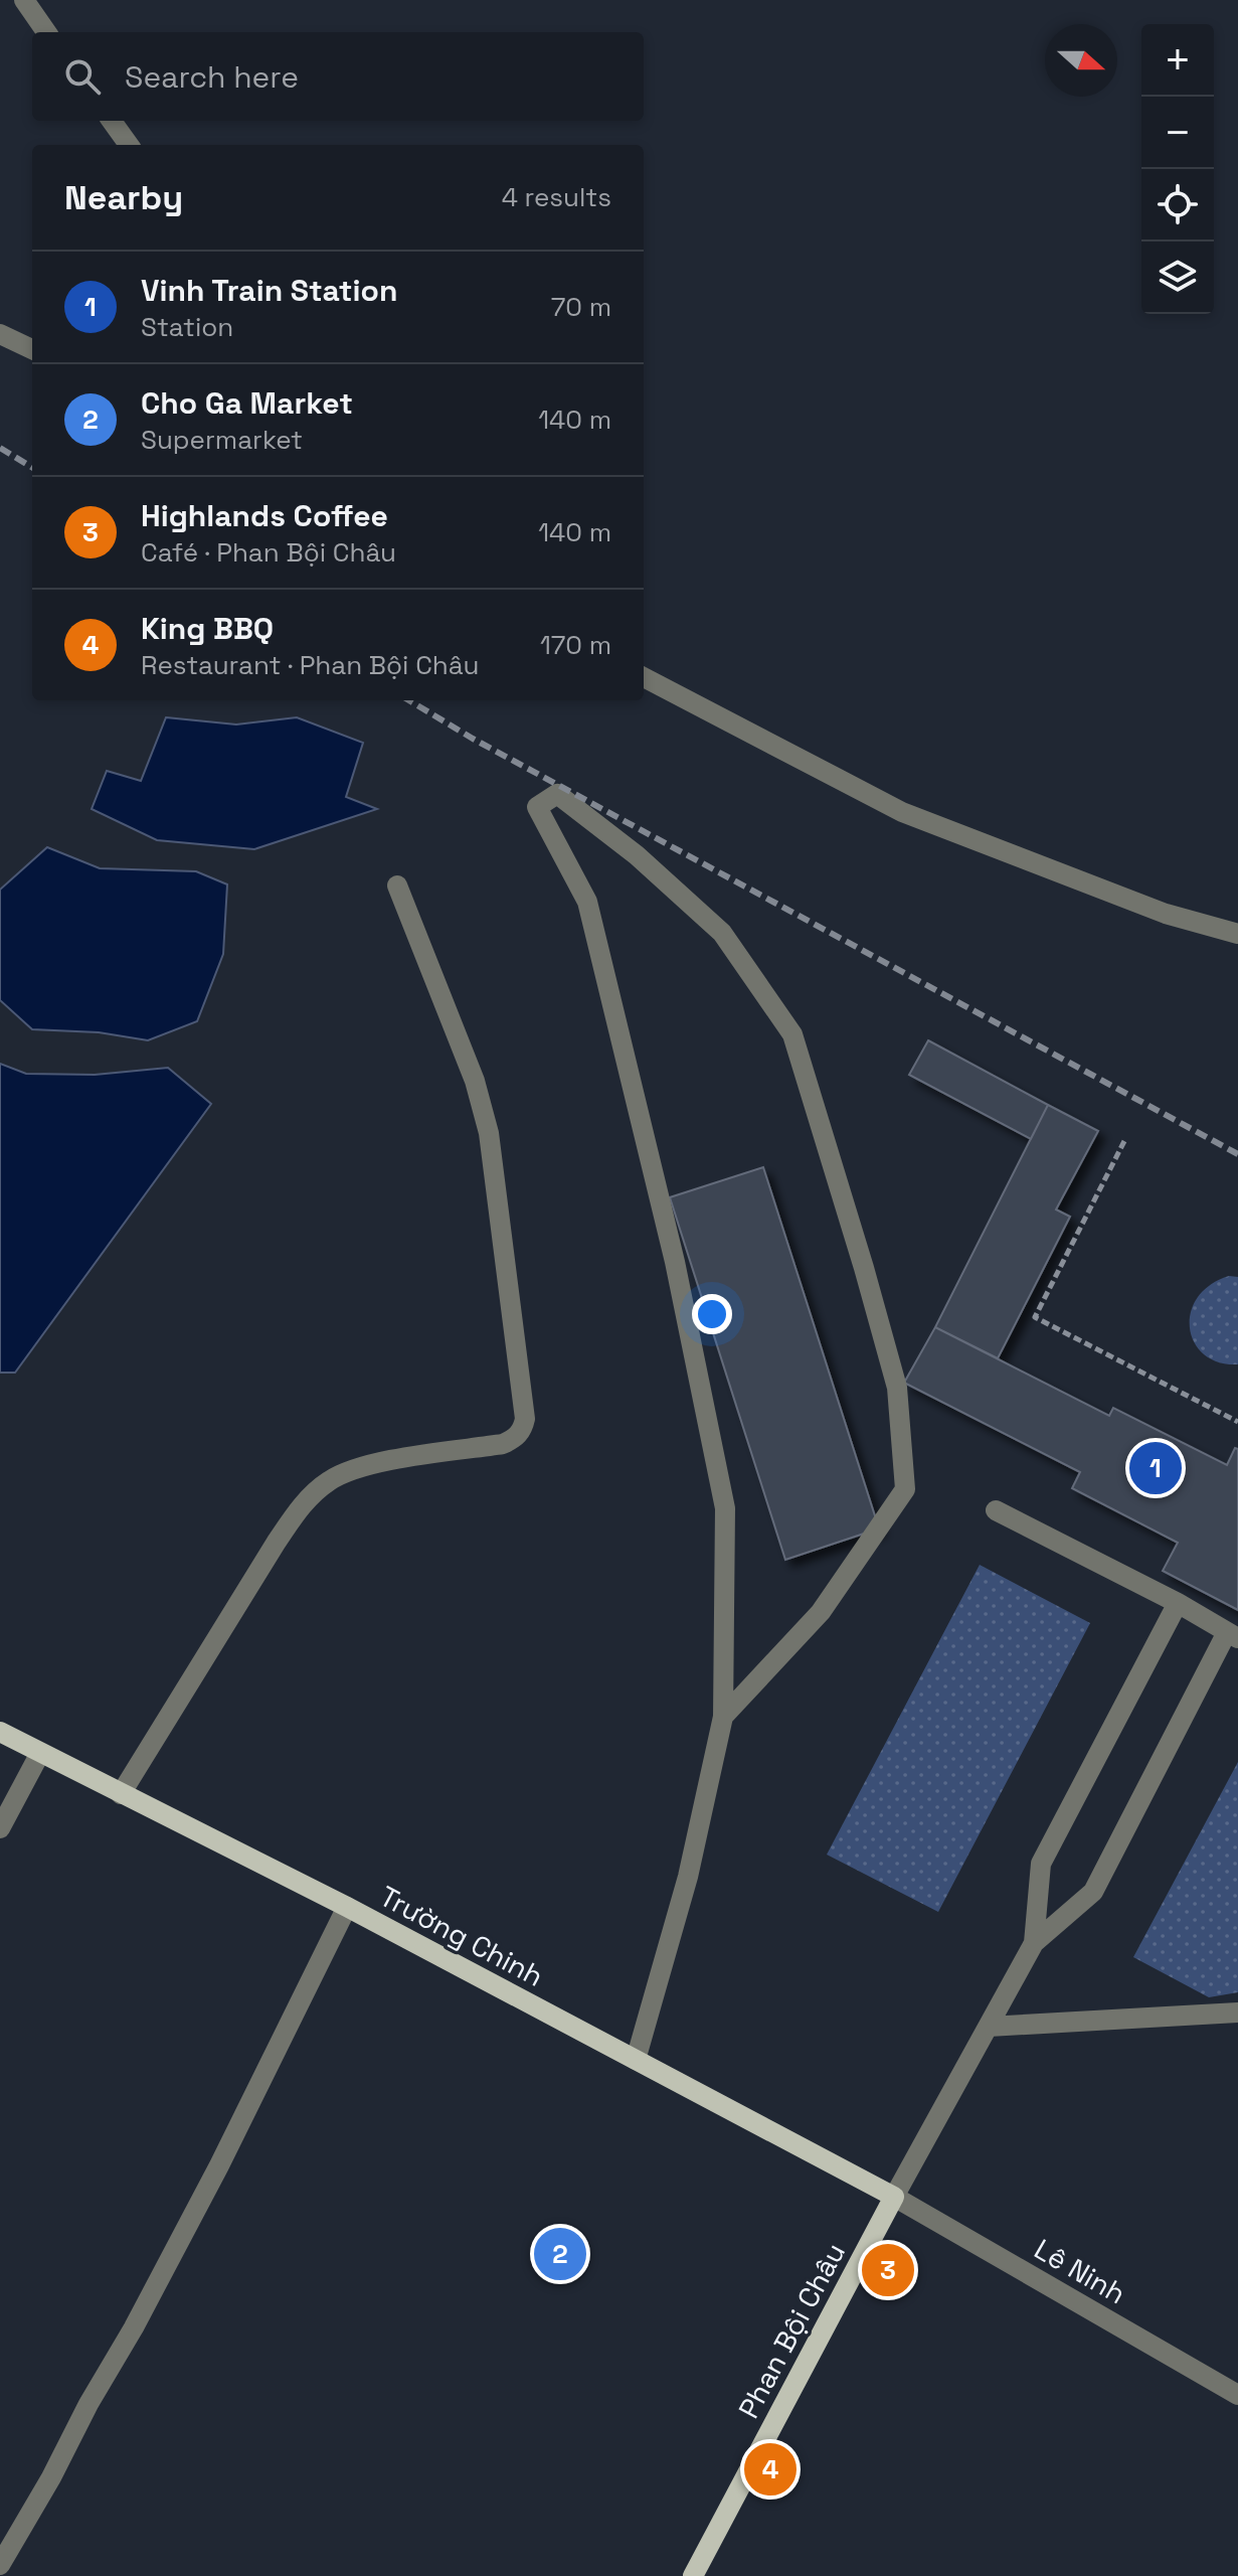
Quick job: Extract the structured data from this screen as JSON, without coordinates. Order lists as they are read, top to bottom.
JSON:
{
  "streets": {
    "main road": ["Trường Chinh", "Phan Bội Châu"],
    "street": ["Lê Ninh"]
  },
  "crossings": [
    ["Trường Chinh", "Lê Ninh"],
    ["Trường Chinh", "Phan Bội Châu"],
    ["Lê Ninh", "Phan Bội Châu"]
  ],
  "north": "right",
  "page": {
    "map_buttons": ["+", "−"],
    "search": "Search here",
    "heading": ["Nearby", "4 results"],
    "list": [
      {
        "mark": "1",
        "name": "Vinh Train Station",
        "note": "Station",
        "value": "70 m"
      },
      {
        "mark": "2",
        "name": "Cho Ga Market",
        "note": "Supermarket",
        "value": "140 m"
      },
      {
        "mark": "3",
        "name": "Highlands Coffee",
        "note": "Café · Phan Bội Châu",
        "value": "140 m"
      },
      {
        "mark": "4",
        "name": "King BBQ",
        "note": "Restaurant · Phan Bội Châu",
        "value": "170 m"
      }
    ],
    "pins": [
      "1",
      "2",
      "3",
      "4"
    ]
  }
}
